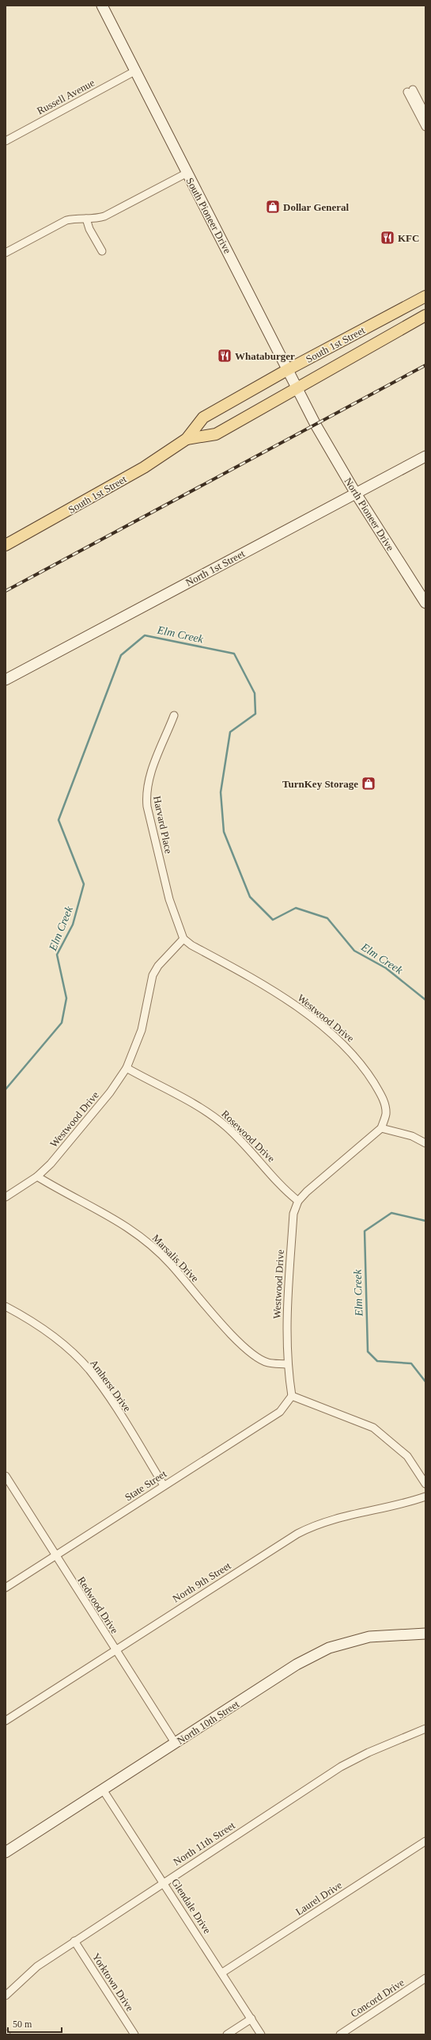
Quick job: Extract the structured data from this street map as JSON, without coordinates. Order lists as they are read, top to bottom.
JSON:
{
  "streets": {
    "main road": [
      "South Pioneer Drive",
      "South 1st Street",
      "North Pioneer Drive",
      "North 1st Street",
      "North 10th Street"
    ],
    "street": [
      "Russell Avenue",
      "Harvard Place",
      "Westwood Drive",
      "Rosewood Drive",
      "Marsalis Drive",
      "Amherst Drive",
      "State Street",
      "North 9th Street",
      "Redwood Drive",
      "North 11th Street",
      "Laurel Drive",
      "Glendale Drive",
      "Yorktown Drive",
      "Concord Drive"
    ]
  },
  "crossings": [
    ["Russell Avenue", "South Pioneer Drive"],
    ["South Pioneer Drive", "South 1st Street"],
    ["South Pioneer Drive", "North Pioneer Drive"],
    ["North Pioneer Drive", "North 1st Street"],
    ["Harvard Place", "Westwood Drive"],
    ["Westwood Drive", "Rosewood Drive"],
    ["Westwood Drive", "Marsalis Drive"],
    ["Westwood Drive", "State Street"],
    ["Amherst Drive", "State Street"],
    ["State Street", "Redwood Drive"],
    ["North 9th Street", "Redwood Drive"],
    ["Redwood Drive", "North 10th Street"],
    ["North 10th Street", "Glendale Drive"],
    ["North 11th Street", "Glendale Drive"],
    ["North 11th Street", "Yorktown Drive"],
    ["Laurel Drive", "Glendale Drive"]
  ],
  "water": ["Elm Creek"],
  "places": {
    "shop": ["Dollar General", "TurnKey Storage"],
    "restaurant": ["KFC", "Whataburger"]
  },
  "scale_bar": "50 m"
}
